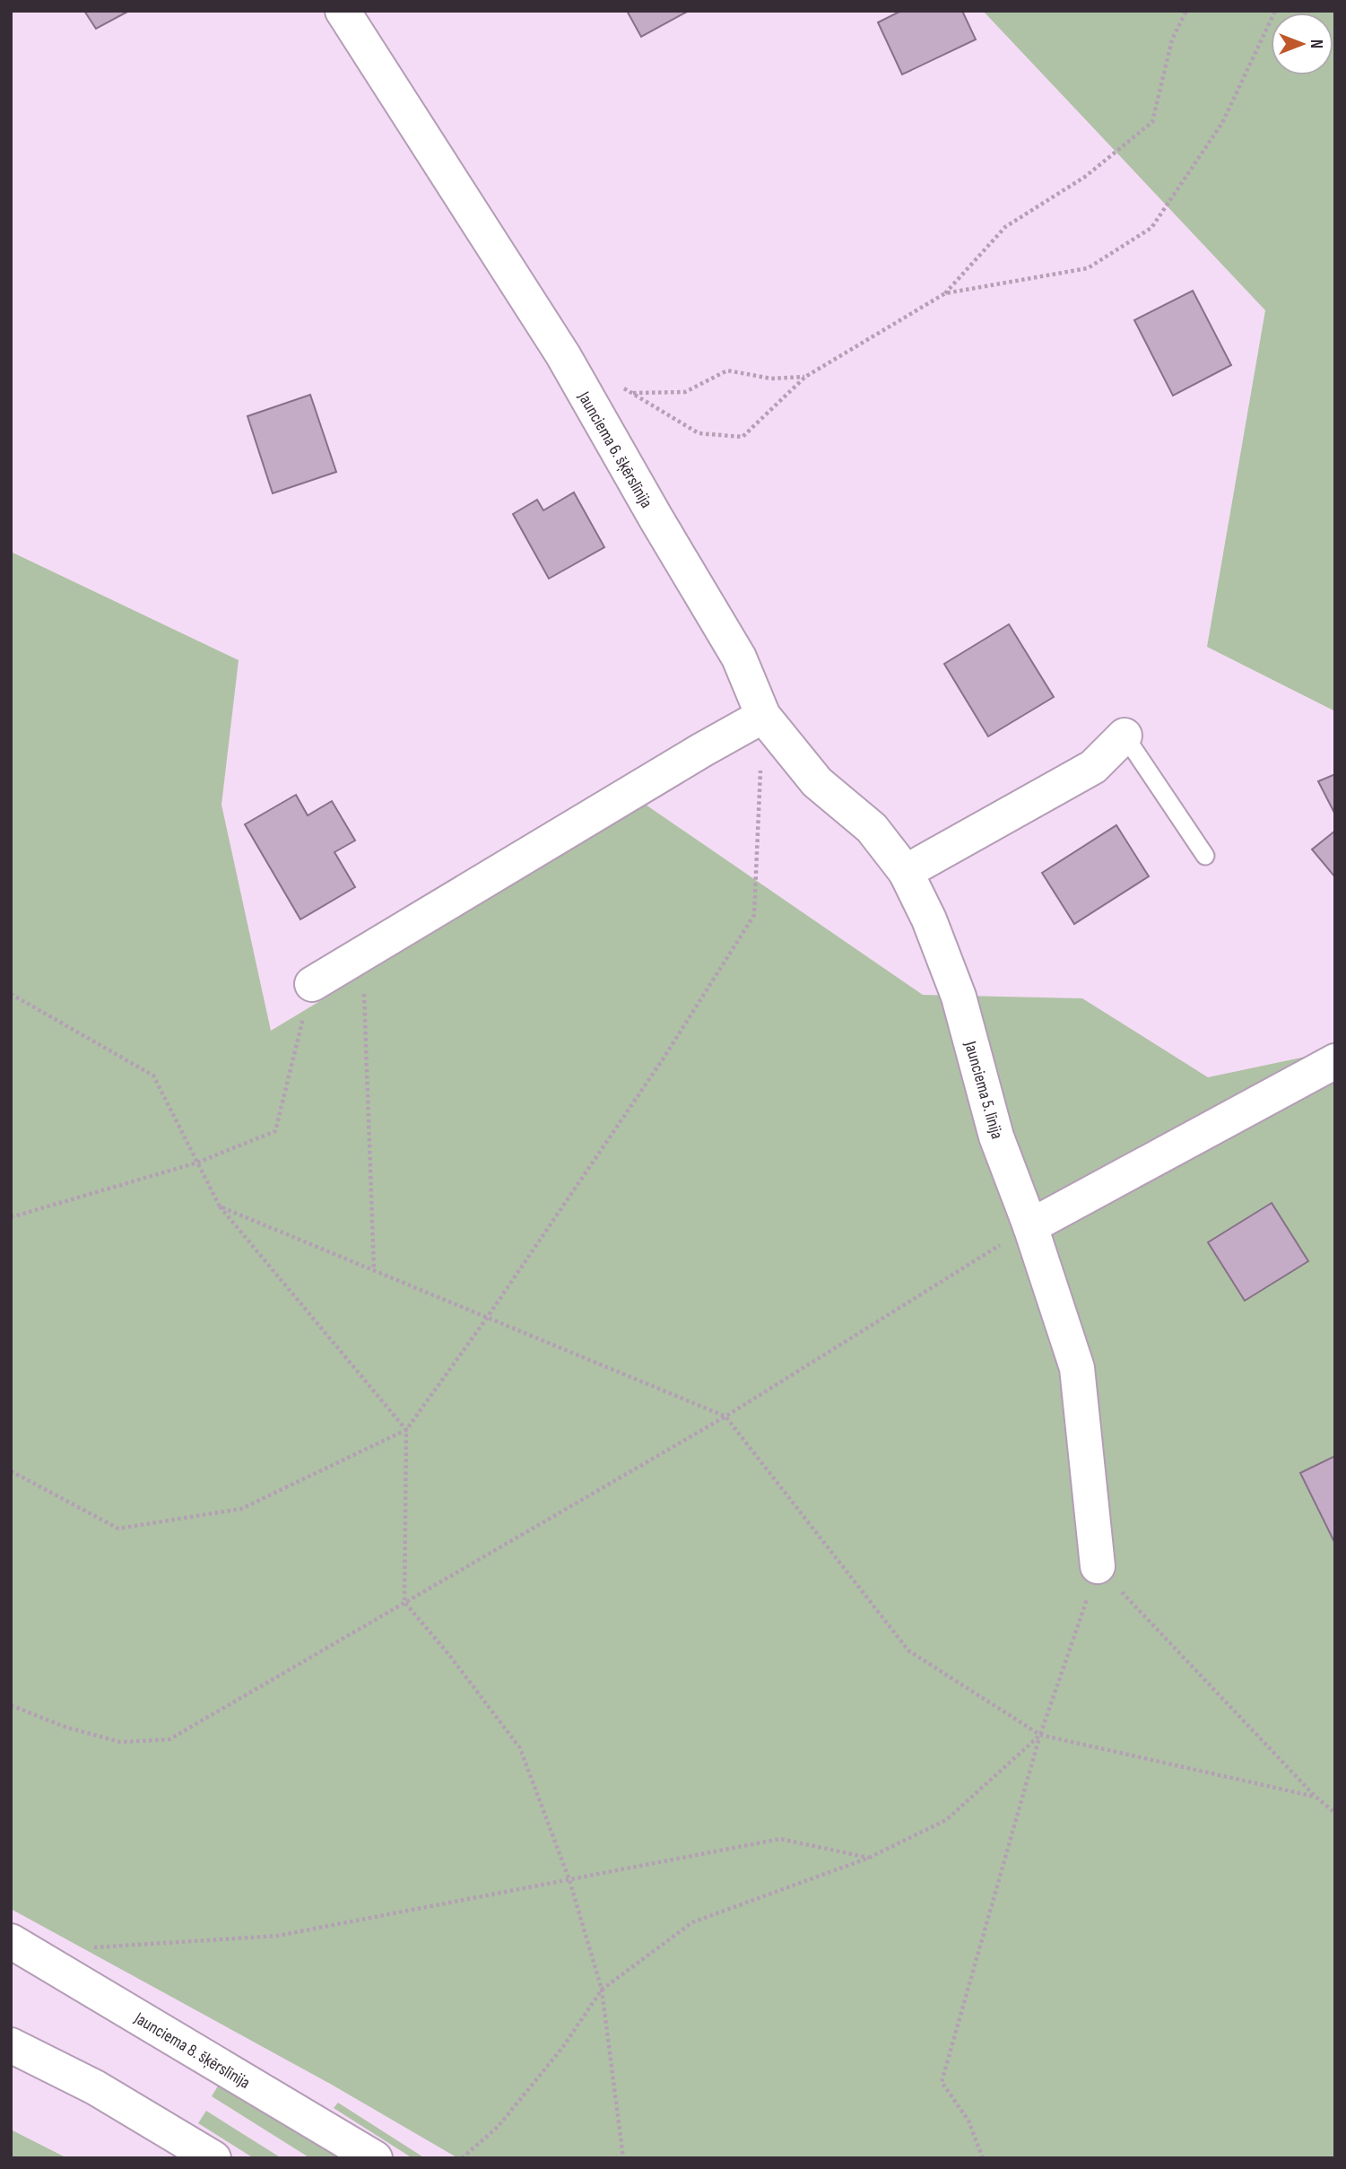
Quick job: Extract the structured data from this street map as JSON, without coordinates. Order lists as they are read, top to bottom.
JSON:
{
  "streets": {
    "street": ["Jaunciema 6. šķērslīnija", "Jaunciema 5. līnija", "Jaunciema 8. šķērslīnija"]
  },
  "crossings": [
    ["Jaunciema 6. šķērslīnija", "Jaunciema 5. līnija"]
  ],
  "north": "right"
}
